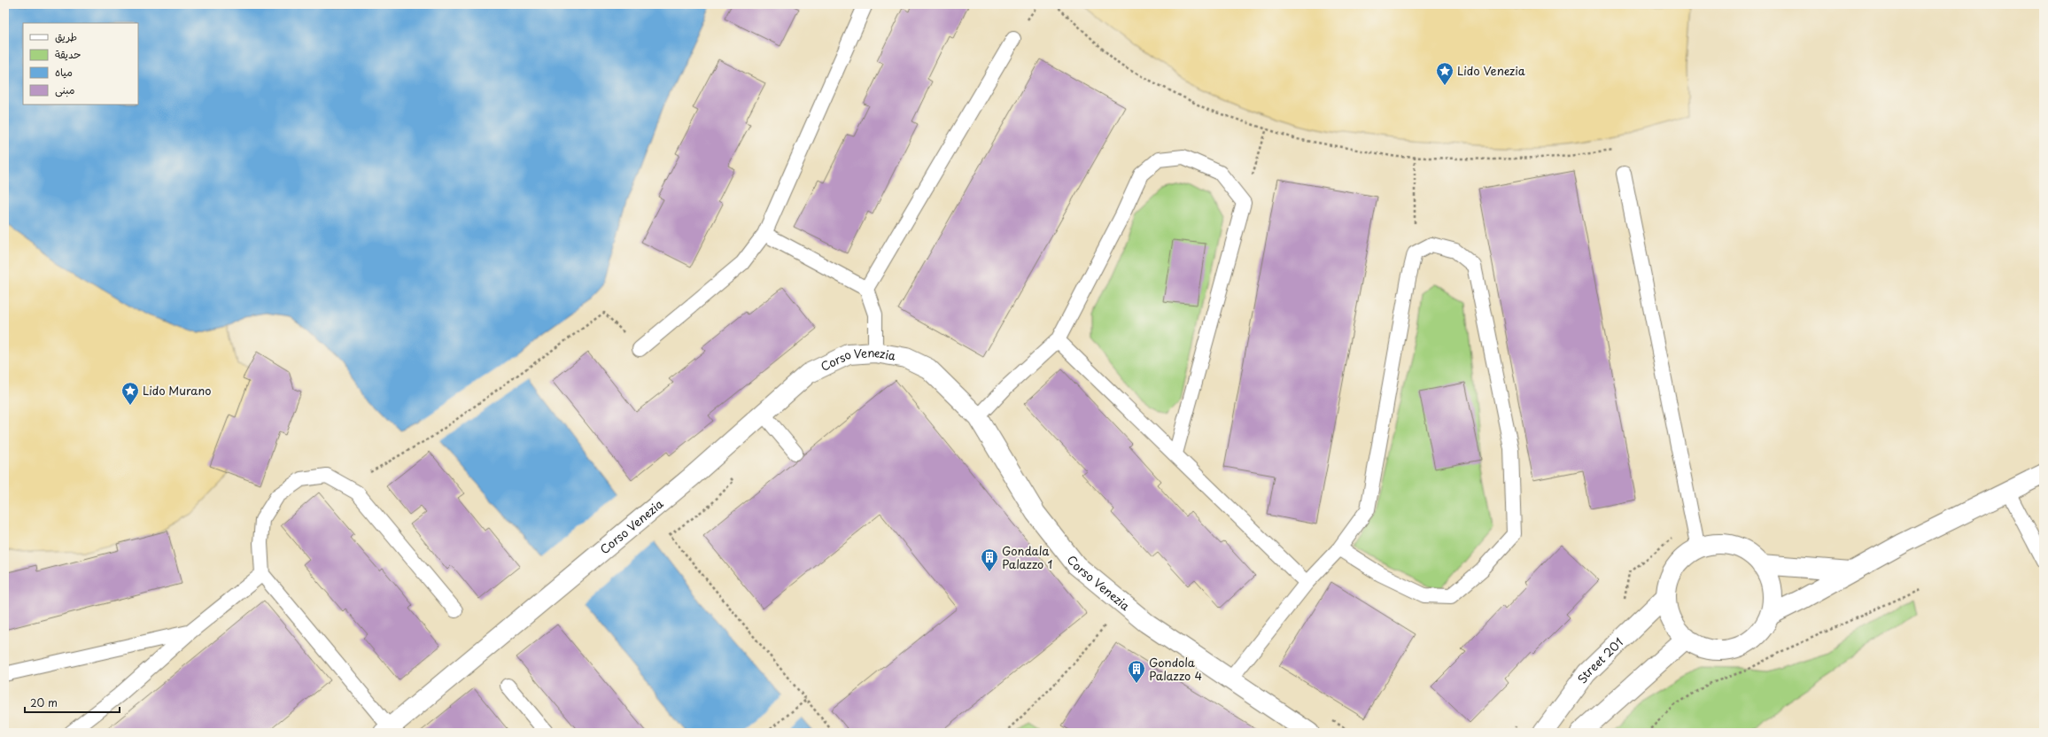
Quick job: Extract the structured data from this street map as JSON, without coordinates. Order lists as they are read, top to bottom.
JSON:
{
  "streets": {
    "street": ["Corso Venezia", "Street 201"]
  },
  "places": {
    "place": ["Lido Venezia", "Lido Murano"],
    "building": ["Gondala Palazzo 1", "Gondola Palazzo 4"]
  },
  "legend": [
    "طريق",
    "حديقة",
    "مياه",
    "مبنى"
  ],
  "scale_bar": "20 m"
}
